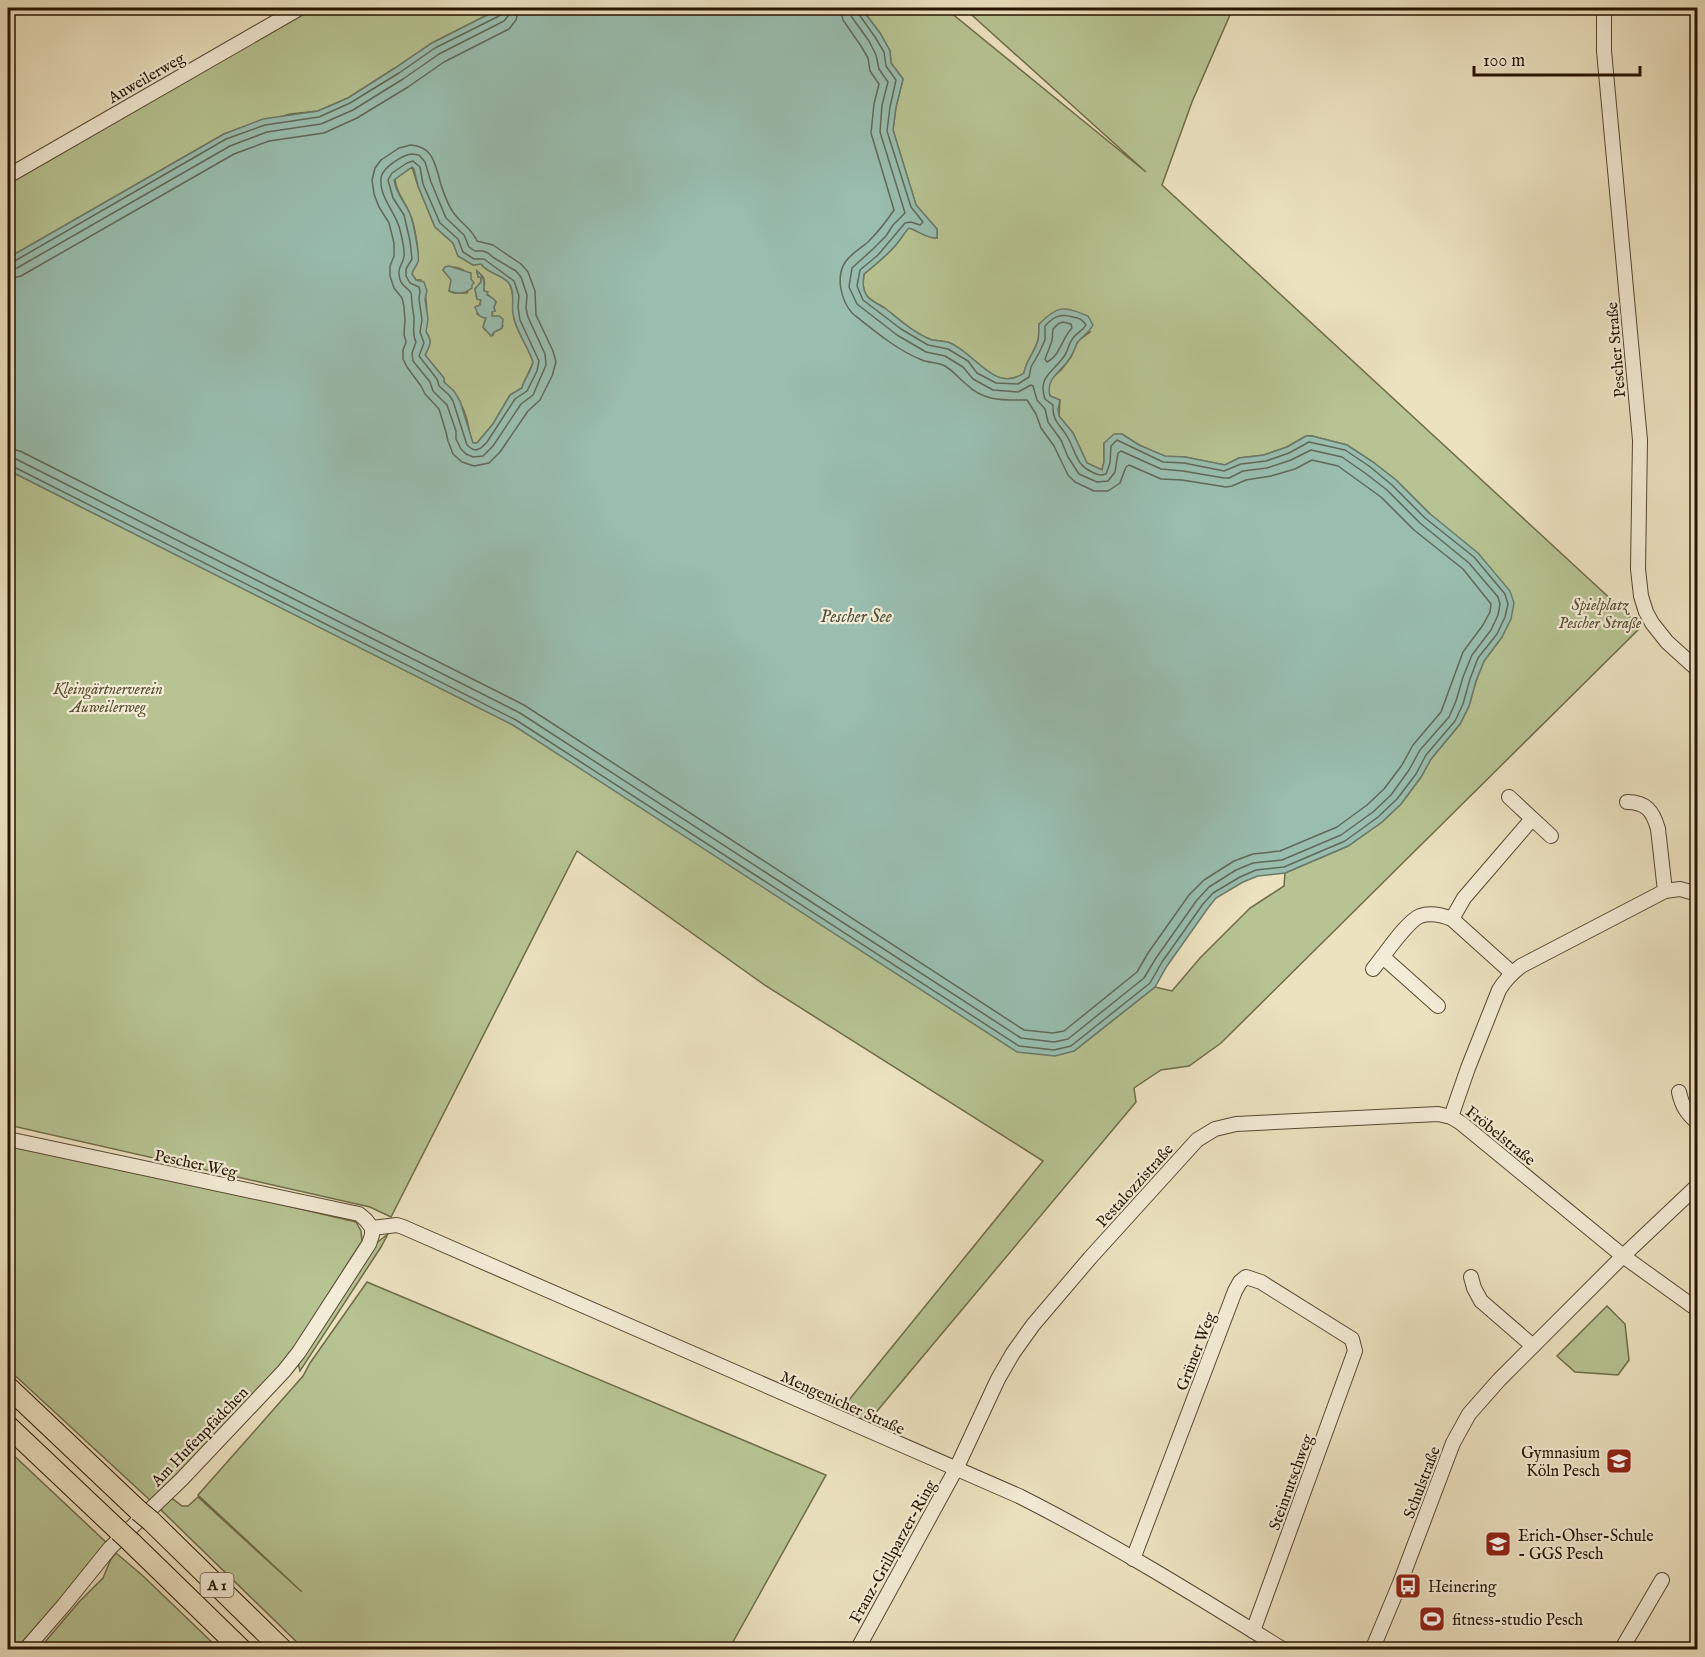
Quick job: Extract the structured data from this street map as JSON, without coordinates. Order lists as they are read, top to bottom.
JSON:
{
  "streets": {
    "highway": ["A 1"],
    "street": [
      "Auweilerweg",
      "Pescher Straße",
      "Fröbelstraße",
      "Pescher Weg",
      "Pestalozzistraße",
      "Grüner Weg",
      "Mengenicher Straße",
      "Am Hufenpfädchen",
      "Steinrutschweg",
      "Schulstraße",
      "Franz-Grillparzer-Ring"
    ]
  },
  "crossings": [
    ["Fröbelstraße", "Pestalozzistraße"],
    ["Fröbelstraße", "Schulstraße"],
    ["Pescher Weg", "Mengenicher Straße"],
    ["Pescher Weg", "Am Hufenpfädchen"],
    ["Pestalozzistraße", "Mengenicher Straße"],
    ["Pestalozzistraße", "Franz-Grillparzer-Ring"],
    ["Grüner Weg", "Mengenicher Straße"],
    ["Grüner Weg", "Steinrutschweg"],
    ["Mengenicher Straße", "Am Hufenpfädchen"],
    ["Mengenicher Straße", "Steinrutschweg"],
    ["Mengenicher Straße", "Franz-Grillparzer-Ring"]
  ],
  "water": ["Pescher See"],
  "parks": ["Spielplatz Pescher Straße", "Kleingärtnerverein Auweilerweg"],
  "places": {
    "school or university": ["Gymnasium Köln Pesch", "Erich-Ohser-Schule - GGS Pesch"],
    "bus stop": ["Heinering"],
    "sports": ["fitness-studio Pesch"]
  },
  "scale_bar": "100 m"
}
